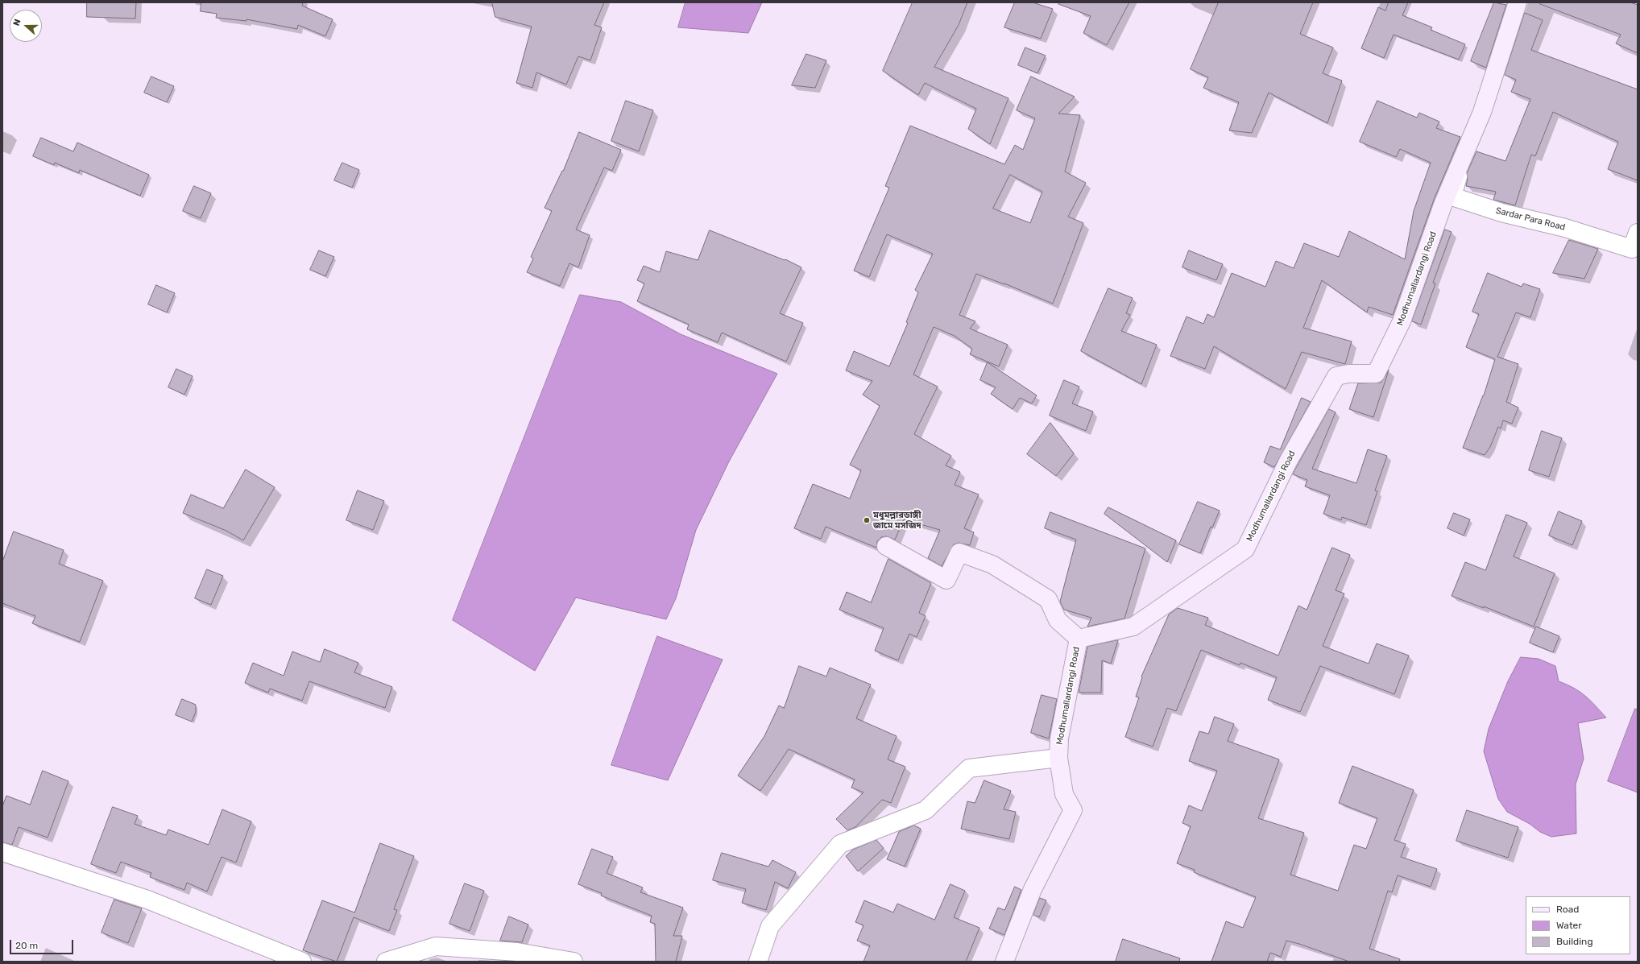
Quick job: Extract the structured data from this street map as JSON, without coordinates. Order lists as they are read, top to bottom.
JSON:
{
  "streets": {
    "street": ["Sardar Para Road", "Modhumallardangi Road"]
  },
  "crossings": [
    ["Sardar Para Road", "Modhumallardangi Road"]
  ],
  "places": ["মধুমল্লারডাঙ্গী জামে মসজিদ"],
  "legend": ["Road", "Water", "Building"],
  "scale_bar": "20 m",
  "north": "left"
}
